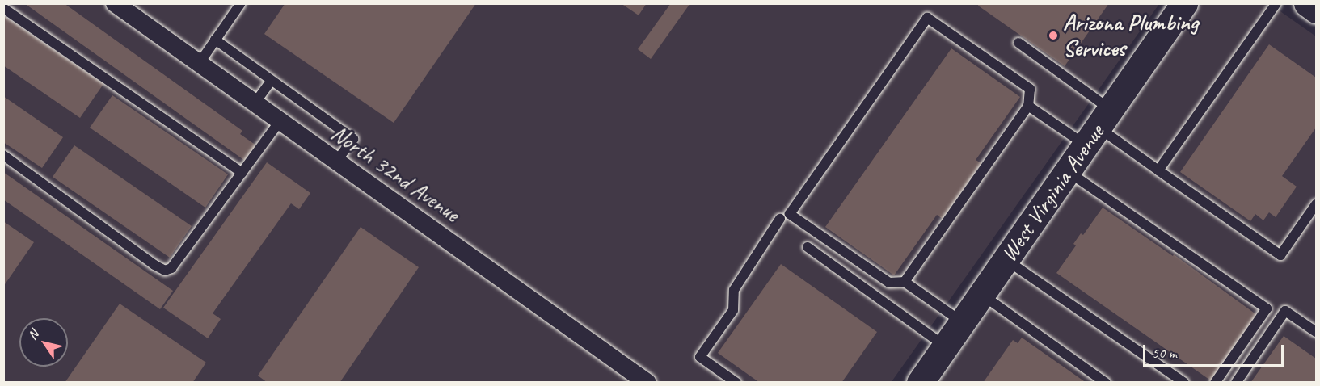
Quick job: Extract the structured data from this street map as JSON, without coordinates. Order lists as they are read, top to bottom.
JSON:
{
  "streets": {
    "street": ["North 32nd Avenue", "West Virginia Avenue"]
  },
  "places": ["Arizona Plumbing Services"],
  "scale_bar": "50 m",
  "north": "top left"
}
